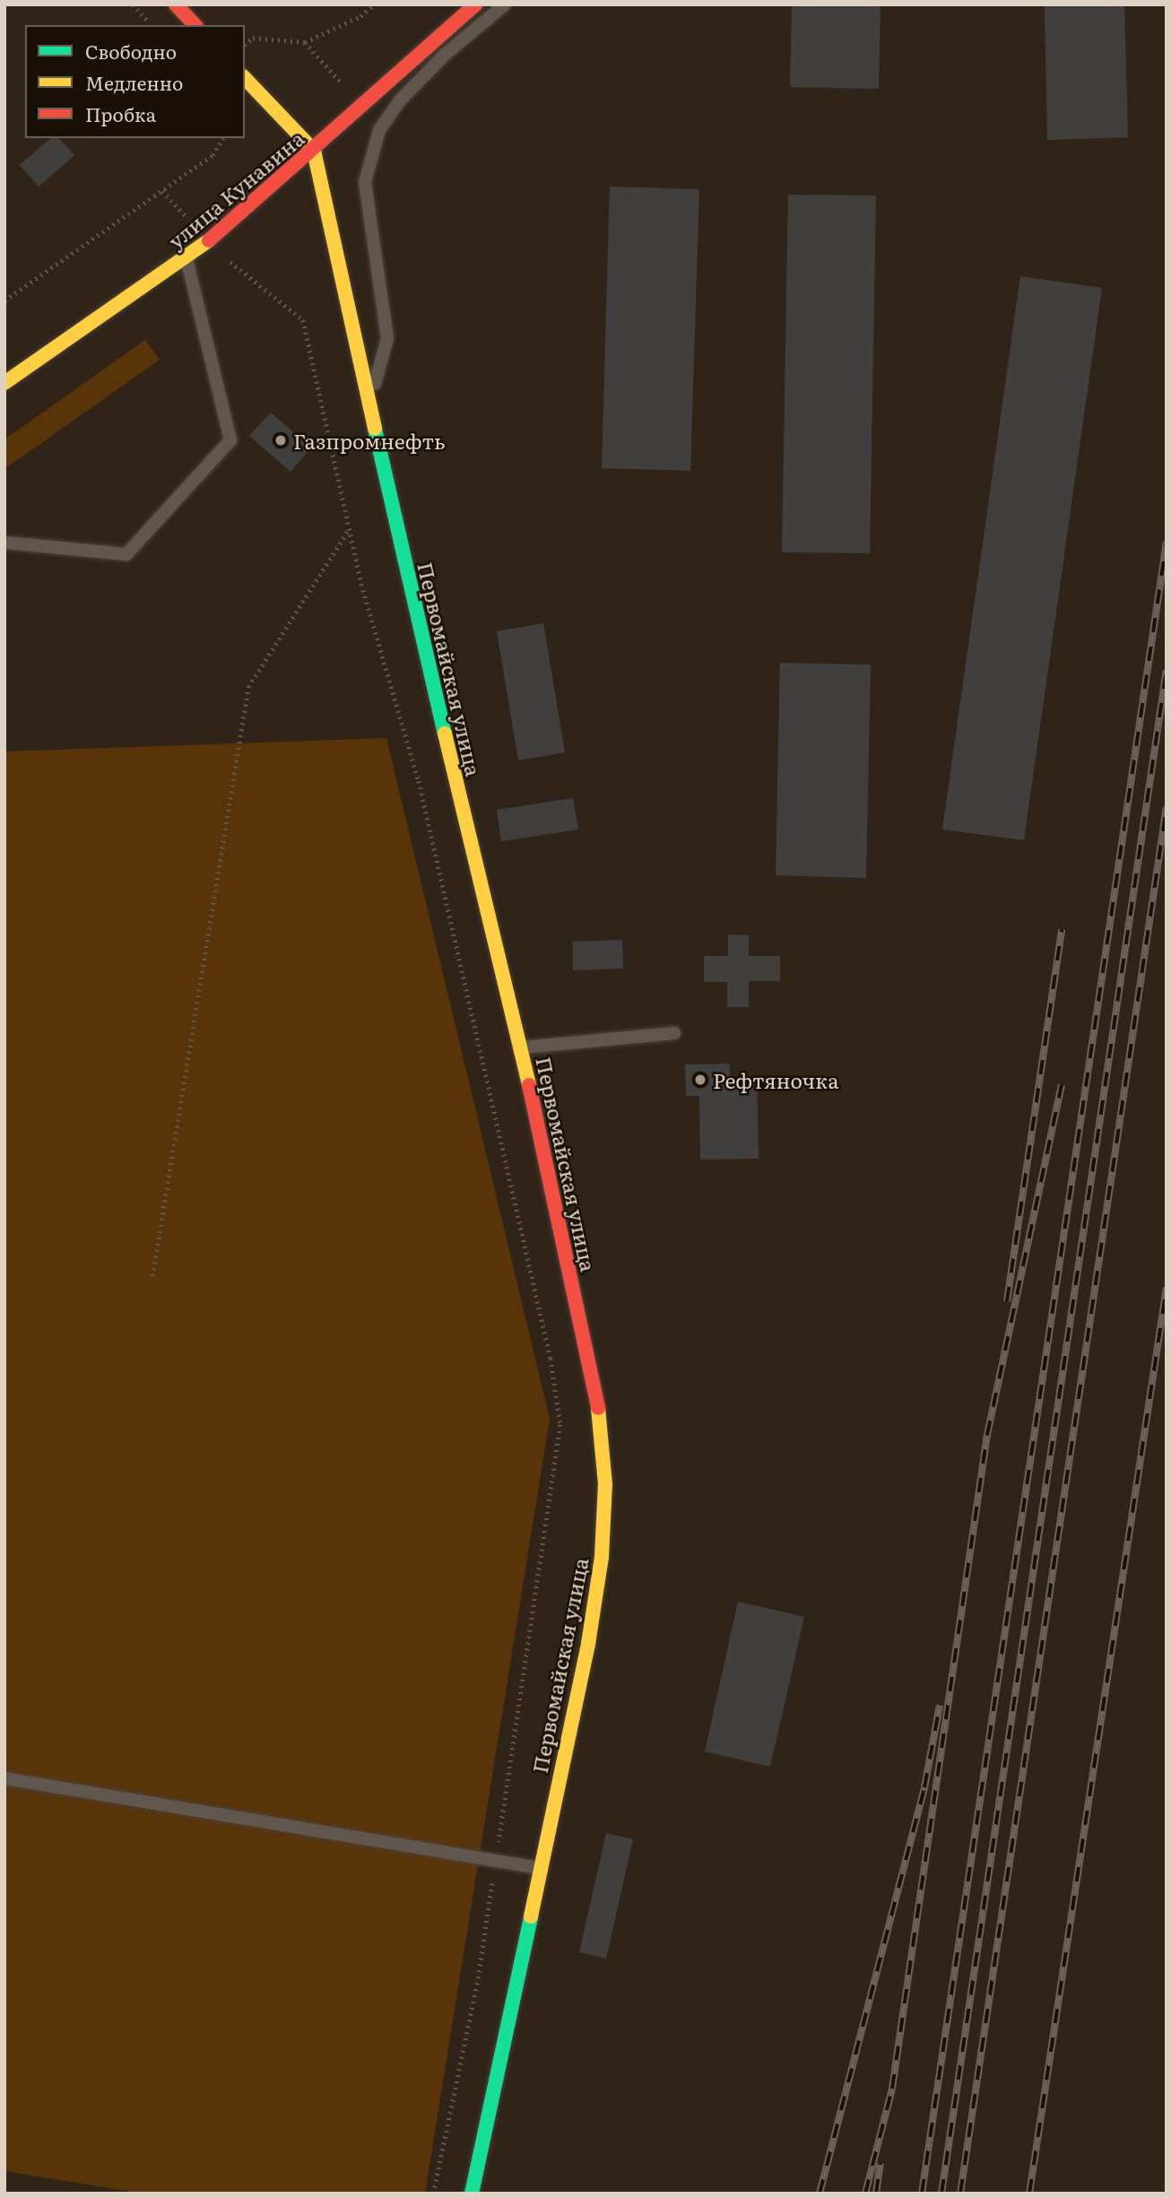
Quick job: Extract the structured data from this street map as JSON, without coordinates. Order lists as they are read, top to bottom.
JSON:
{
  "streets": {
    "main road": ["улица Кунавина", "Первомайская улица"]
  },
  "crossings": [
    ["улица Кунавина", "Первомайская улица"]
  ],
  "places": ["Газпромнефть", "Рефтяночка"],
  "legend": ["Свободно", "Медленно", "Пробка"]
}
